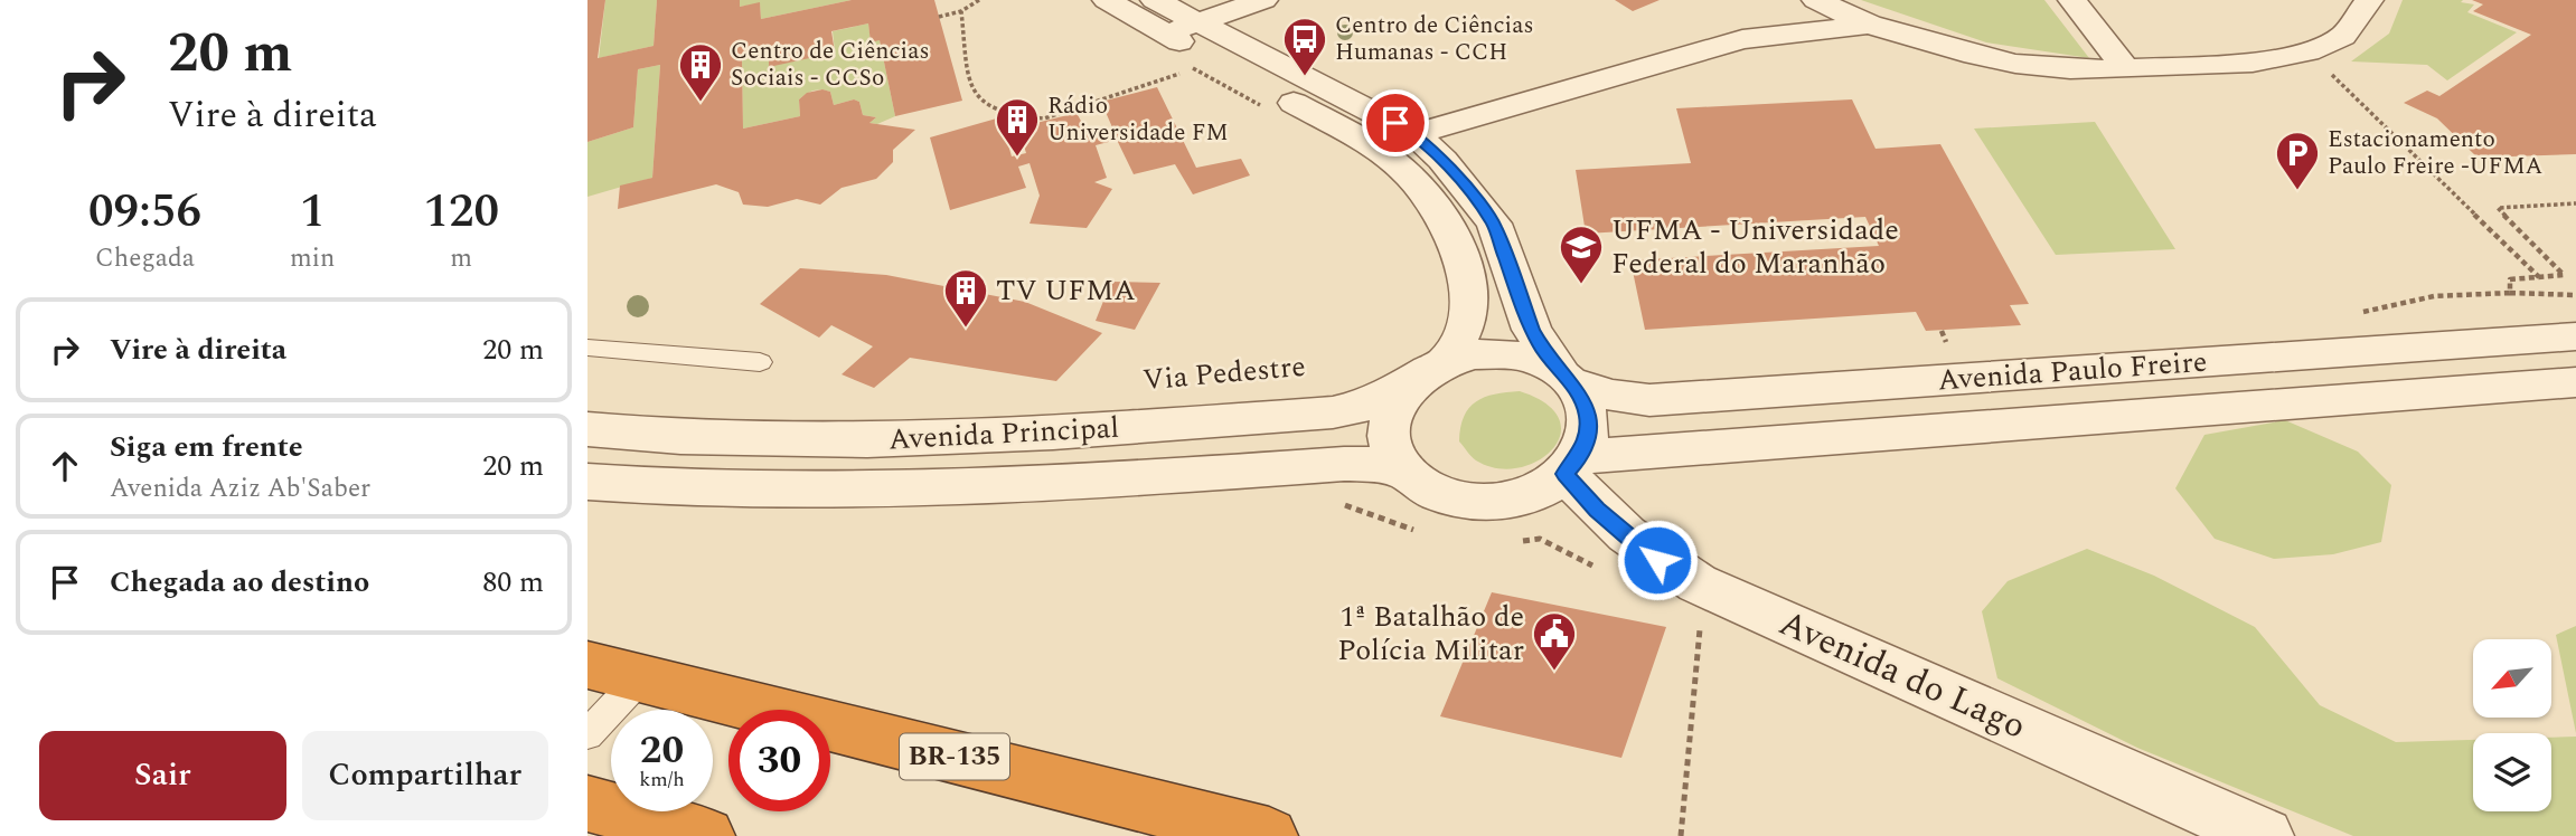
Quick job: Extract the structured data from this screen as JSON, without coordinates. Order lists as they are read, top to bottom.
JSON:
{
  "streets": {
    "highway": ["BR-135"],
    "street": ["Avenida Paulo Freire", "Avenida Principal", "Avenida do Lago"]
  },
  "crossings": [
    ["Avenida Paulo Freire", "Avenida Principal"],
    ["Avenida Paulo Freire", "Avenida do Lago"],
    ["Avenida Principal", "Avenida do Lago"]
  ],
  "places": {
    "bus stop": ["Centro de Ciências Humanas - CCH"],
    "building": ["Centro de Ciências Sociais - CCSo", "Rádio Universidade FM", "TV UFMA"],
    "parking": ["Estacionamento Paulo Freire -UFMA"],
    "school or university": ["UFMA - Universidade Federal do Maranhão"],
    "public building": ["1ª Batalhão de Polícia Militar"]
  },
  "north": "bottom left",
  "page": {
    "turn": ["20 m", "Vire à direita"],
    "eta": [
      "09:56",
      "Chegada",
      "1",
      "min",
      "120",
      "m"
    ],
    "list": [
      {
        "name": "Vire à direita",
        "value": "20 m"
      },
      {
        "name": "Siga em frente",
        "note": "Avenida Aziz Ab'Saber",
        "value": "20 m"
      },
      {
        "name": "Chegada ao destino",
        "value": "80 m"
      }
    ],
    "speed": "20 km/h",
    "limit": "30",
    "buttons": ["Sair", "Compartilhar"]
  }
}
